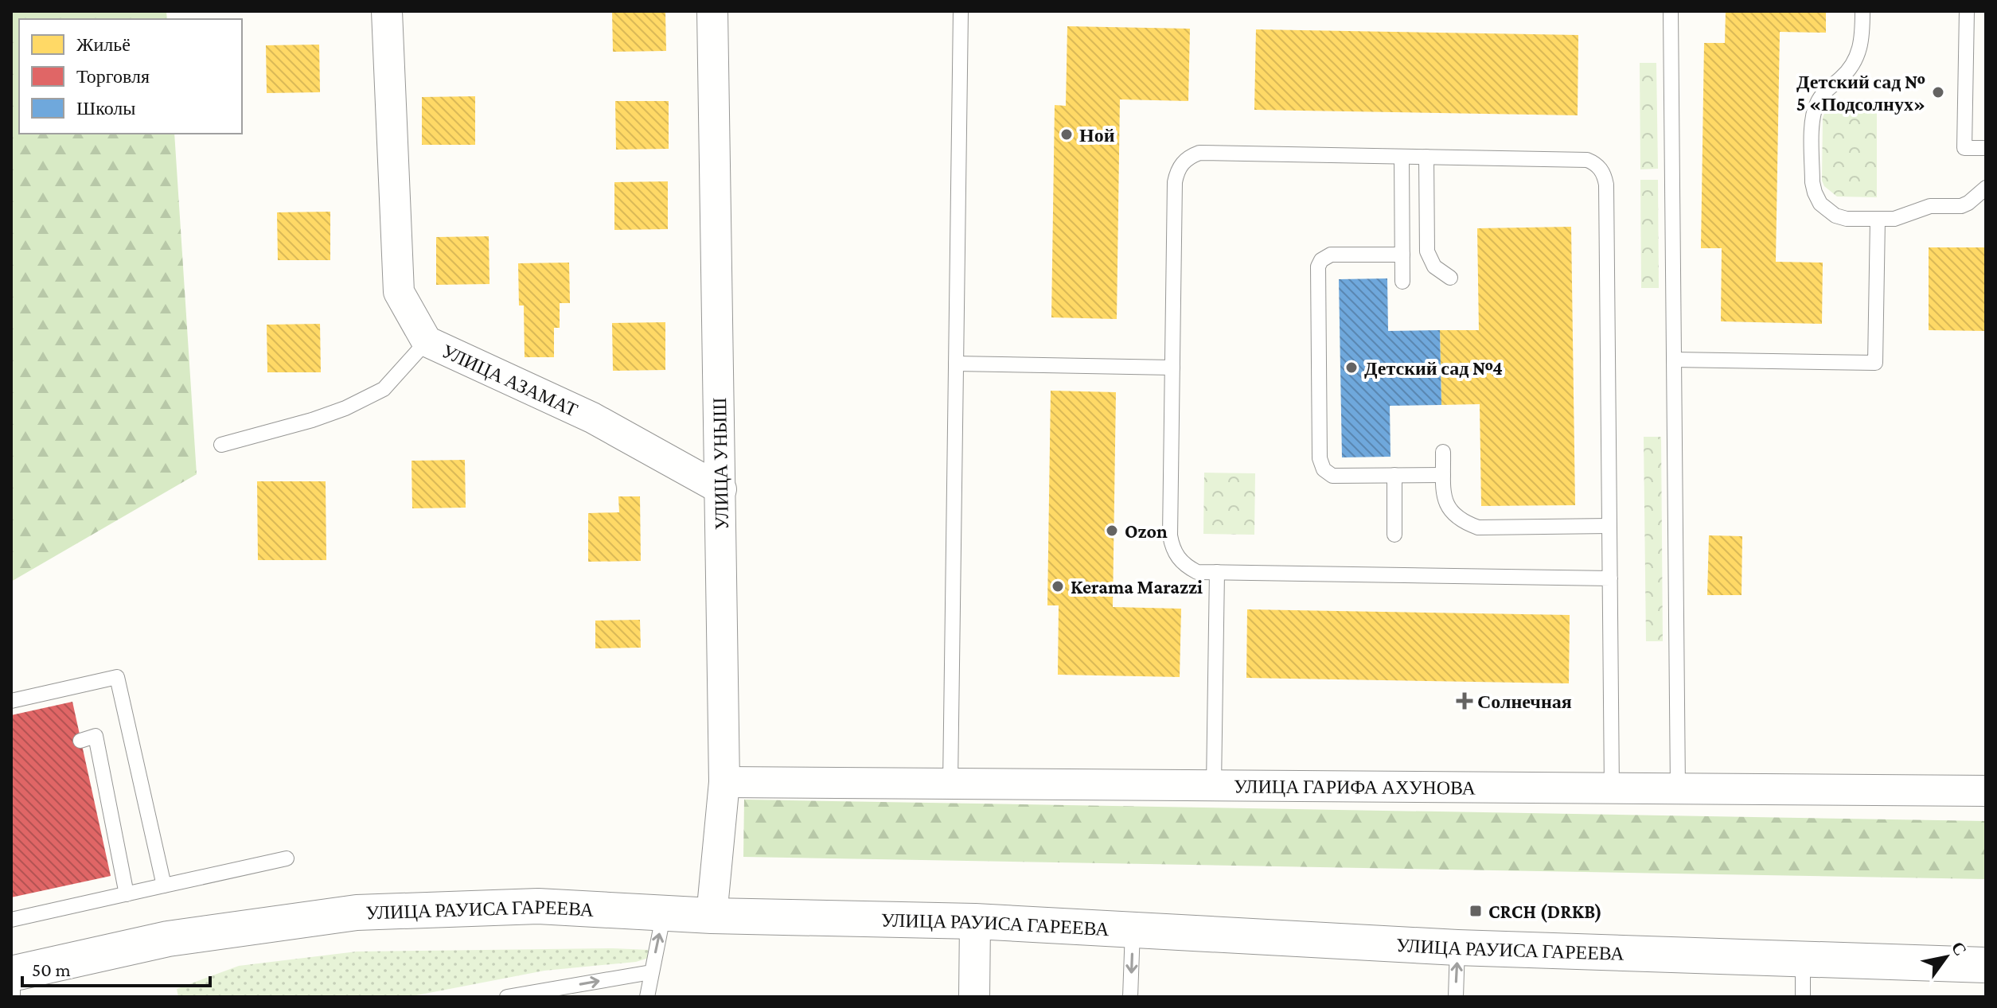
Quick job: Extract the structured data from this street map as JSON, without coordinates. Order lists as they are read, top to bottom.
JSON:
{
  "streets": {
    "street": [
      "УЛИЦА АЗАМАТ",
      "УЛИЦА УНЫШ",
      "УЛИЦА ГАРИФА АХУНОВА",
      "УЛИЦА РАУИСА ГАРЕЕВА"
    ]
  },
  "crossings": [
    ["УЛИЦА АЗАМАТ", "УЛИЦА УНЫШ"],
    ["УЛИЦА УНЫШ", "УЛИЦА ГАРИФА АХУНОВА"],
    ["УЛИЦА УНЫШ", "УЛИЦА РАУИСА ГАРЕЕВА"]
  ],
  "places": {
    "other": [
      "Детский сад № 5 «Подсолнух»",
      "Ной",
      "Детский сад №4",
      "Ozon",
      "Kerama Marazzi"
    ],
    "health": ["Солнечная"],
    "transit": ["CRCH (DRKB)"]
  },
  "legend": ["Жильё", "Торговля", "Школы"],
  "scale_bar": "50 m",
  "north": "top right"
}
